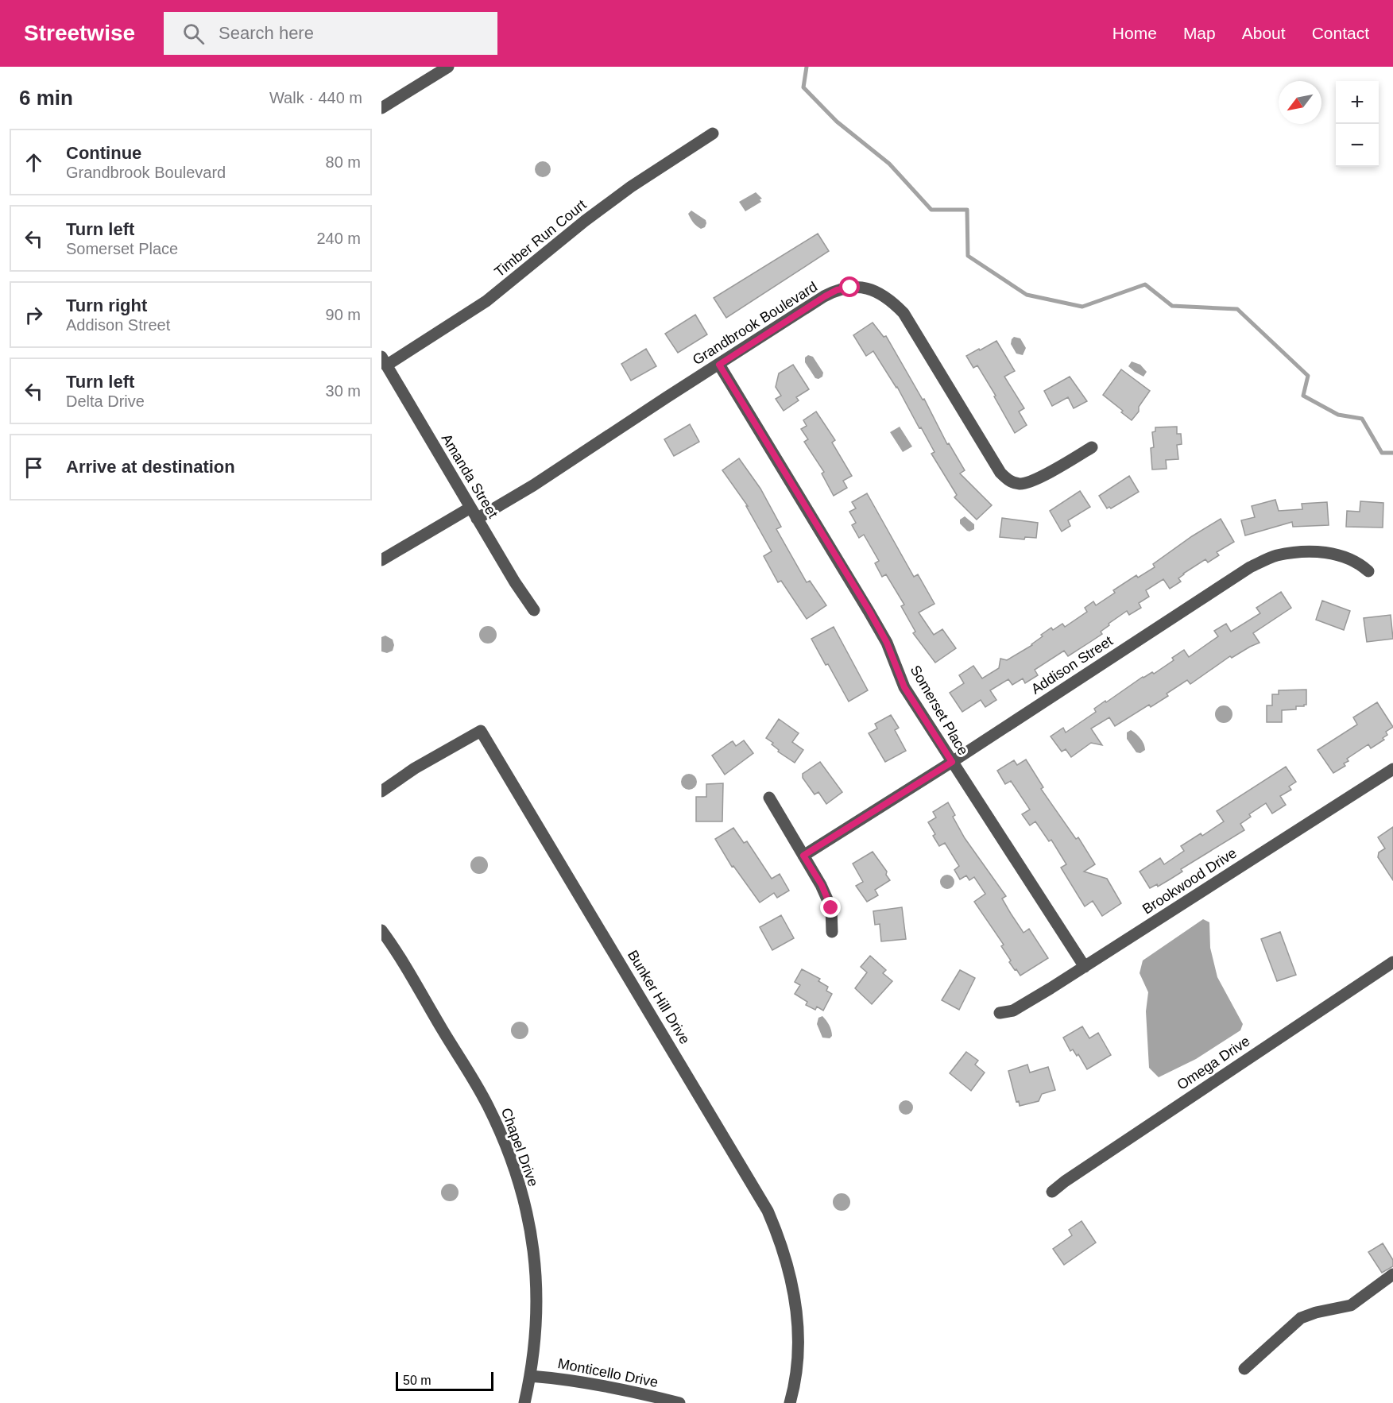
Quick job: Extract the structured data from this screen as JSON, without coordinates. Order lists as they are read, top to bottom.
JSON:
{
  "streets": {
    "street": [
      "Timber Run Court",
      "Grandbrook Boulevard",
      "Amanda Street",
      "Addison Street",
      "Somerset Place",
      "Brookwood Drive",
      "Bunker Hill Drive",
      "Omega Drive",
      "Chapel Drive",
      "Monticello Drive"
    ]
  },
  "crossings": [
    ["Timber Run Court", "Amanda Street"],
    ["Grandbrook Boulevard", "Amanda Street"],
    ["Grandbrook Boulevard", "Somerset Place"],
    ["Addison Street", "Somerset Place"],
    ["Somerset Place", "Brookwood Drive"],
    ["Chapel Drive", "Monticello Drive"]
  ],
  "scale_bar": "50 m",
  "north": "bottom left",
  "page": {
    "header": "Streetwise",
    "search": "Search here",
    "nav": [
      "Home",
      "Map",
      "About",
      "Contact"
    ],
    "heading": ["6 min", "Walk · 440 m"],
    "map_buttons": ["+", "−"],
    "list": [
      ["Continue", "Grandbrook Boulevard", "80 m"],
      ["Turn left", "Somerset Place", "240 m"],
      ["Turn right", "Addison Street", "90 m"],
      ["Turn left", "Delta Drive", "30 m"],
      "Arrive at destination"
    ],
    "scale": "50 m"
  }
}
